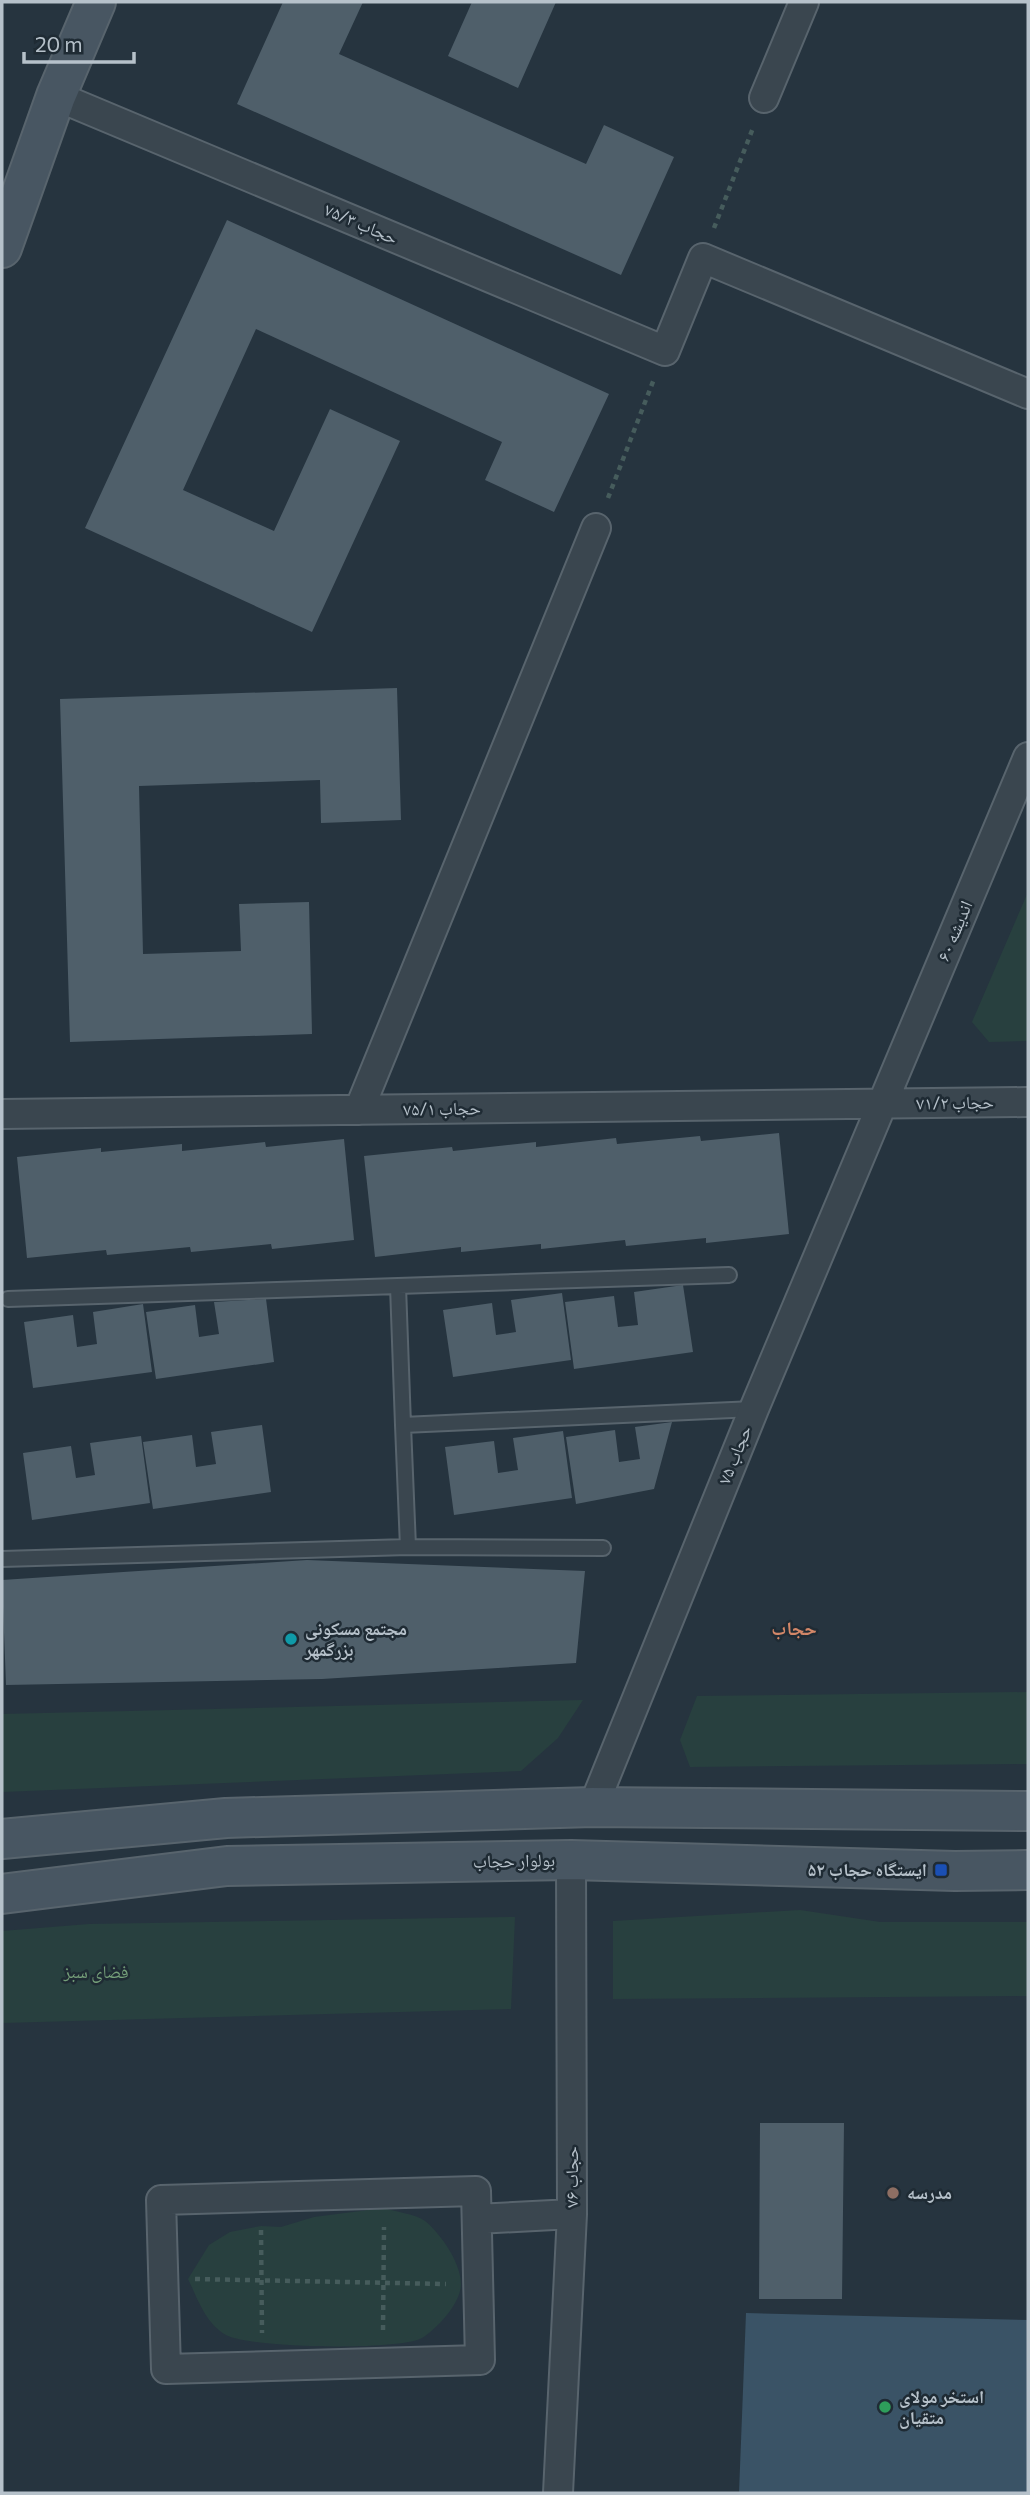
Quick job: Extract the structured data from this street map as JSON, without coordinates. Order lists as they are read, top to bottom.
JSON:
{
  "streets": {
    "main road": ["بولوار حجاب"],
    "street": [
      "حجاب ۷۵/۳",
      "اندیشه ۶۰",
      "حجاب ۷۱/۲",
      "حجاب ۷۵/۱",
      "حجاب ۷۵",
      "حجاب ۷۶"
    ]
  },
  "crossings": [
    ["اندیشه ۶۰", "حجاب ۷۱/۲"],
    ["اندیشه ۶۰", "حجاب ۷۵/۱"],
    ["اندیشه ۶۰", "حجاب ۷۵"],
    ["حجاب ۷۱/۲", "حجاب ۷۵/۱"],
    ["حجاب ۷۱/۲", "حجاب ۷۵"],
    ["حجاب ۷۵/۱", "حجاب ۷۵"],
    ["بولوار حجاب", "حجاب ۷۶"]
  ],
  "districts": ["حجاب"],
  "parks": ["فضای سبز"],
  "places": {
    "other": ["مجتمع مسکونی بزرگمهر", "مدرسه", "استخر مولای متقیان"],
    "transit": ["ایستگاه حجاب ۵۲"]
  },
  "scale_bar": "20 m"
}
